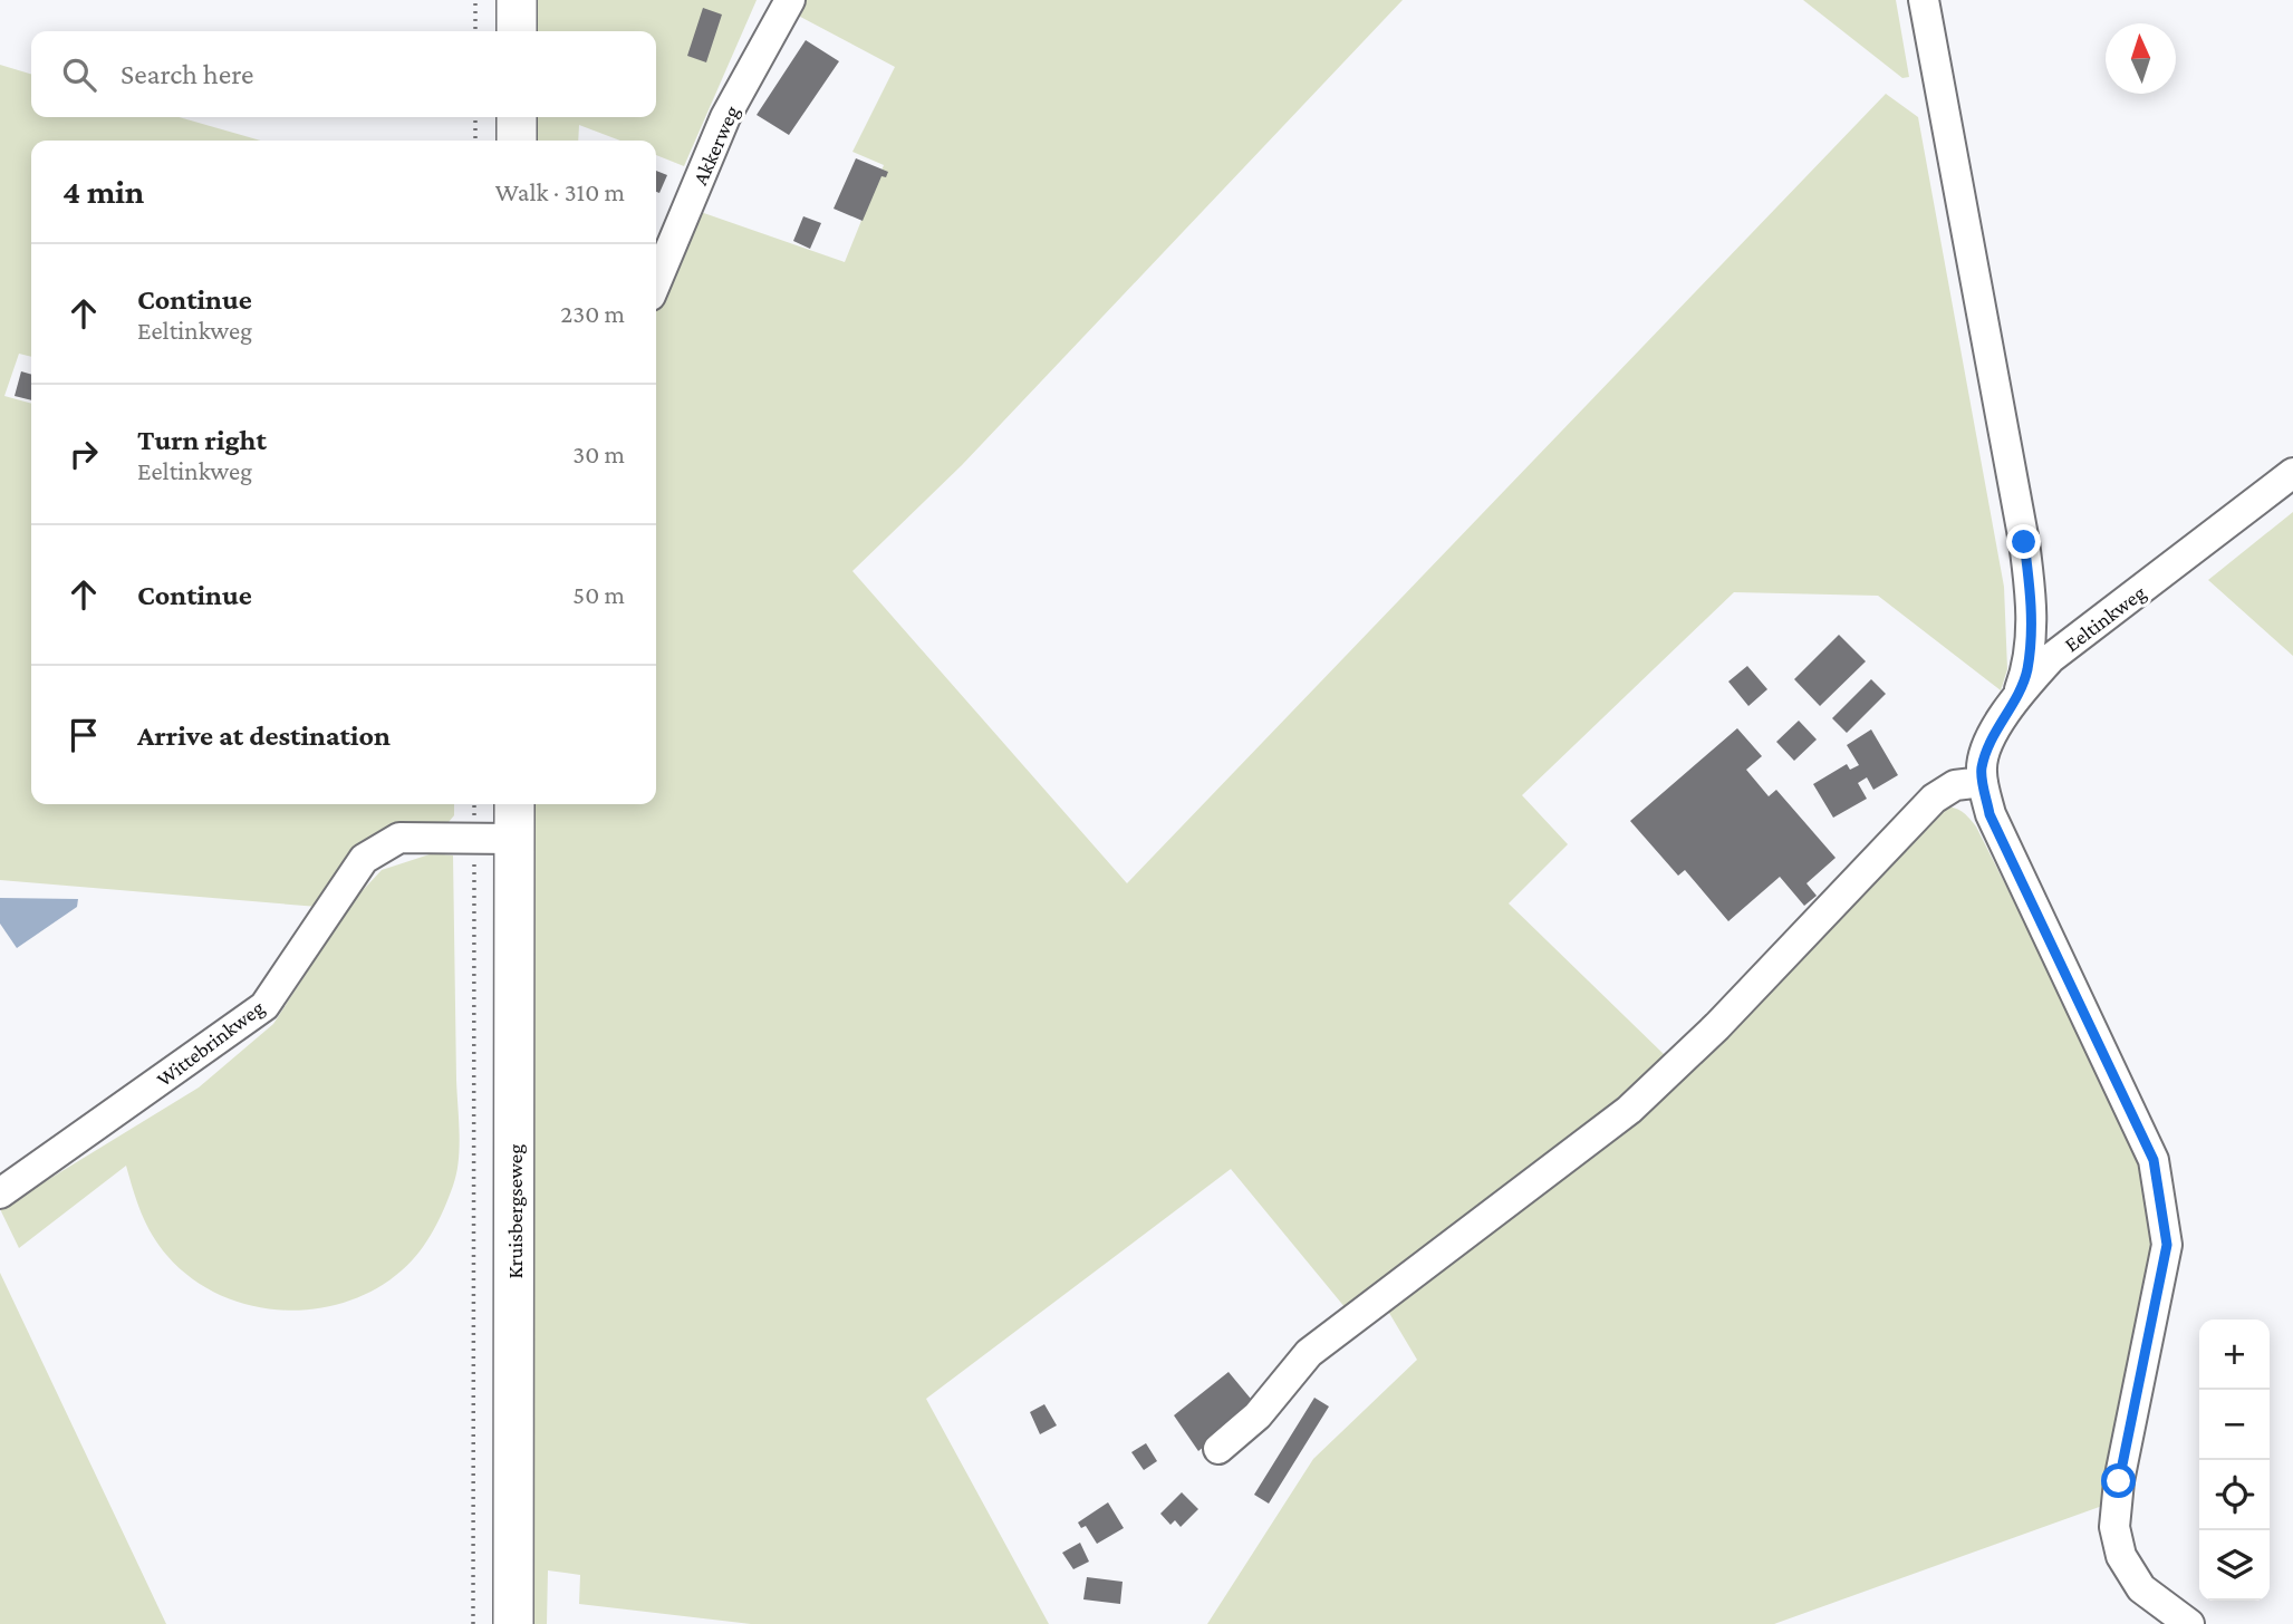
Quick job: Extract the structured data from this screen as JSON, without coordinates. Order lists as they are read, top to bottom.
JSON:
{
  "streets": {
    "main road": ["Kruisbergseweg"],
    "street": ["Akkerweg", "Eeltinkweg", "Wittebrinkweg"]
  },
  "crossings": [
    ["Wittebrinkweg", "Kruisbergseweg"]
  ],
  "north": "top",
  "page": {
    "search": "Search here",
    "heading": ["4 min", "Walk · 310 m"],
    "list": [
      ["Continue", "Eeltinkweg", "230 m"],
      ["Turn right", "Eeltinkweg", "30 m"],
      ["Continue", "50 m"],
      "Arrive at destination"
    ],
    "map_buttons": ["+", "−"]
  }
}
